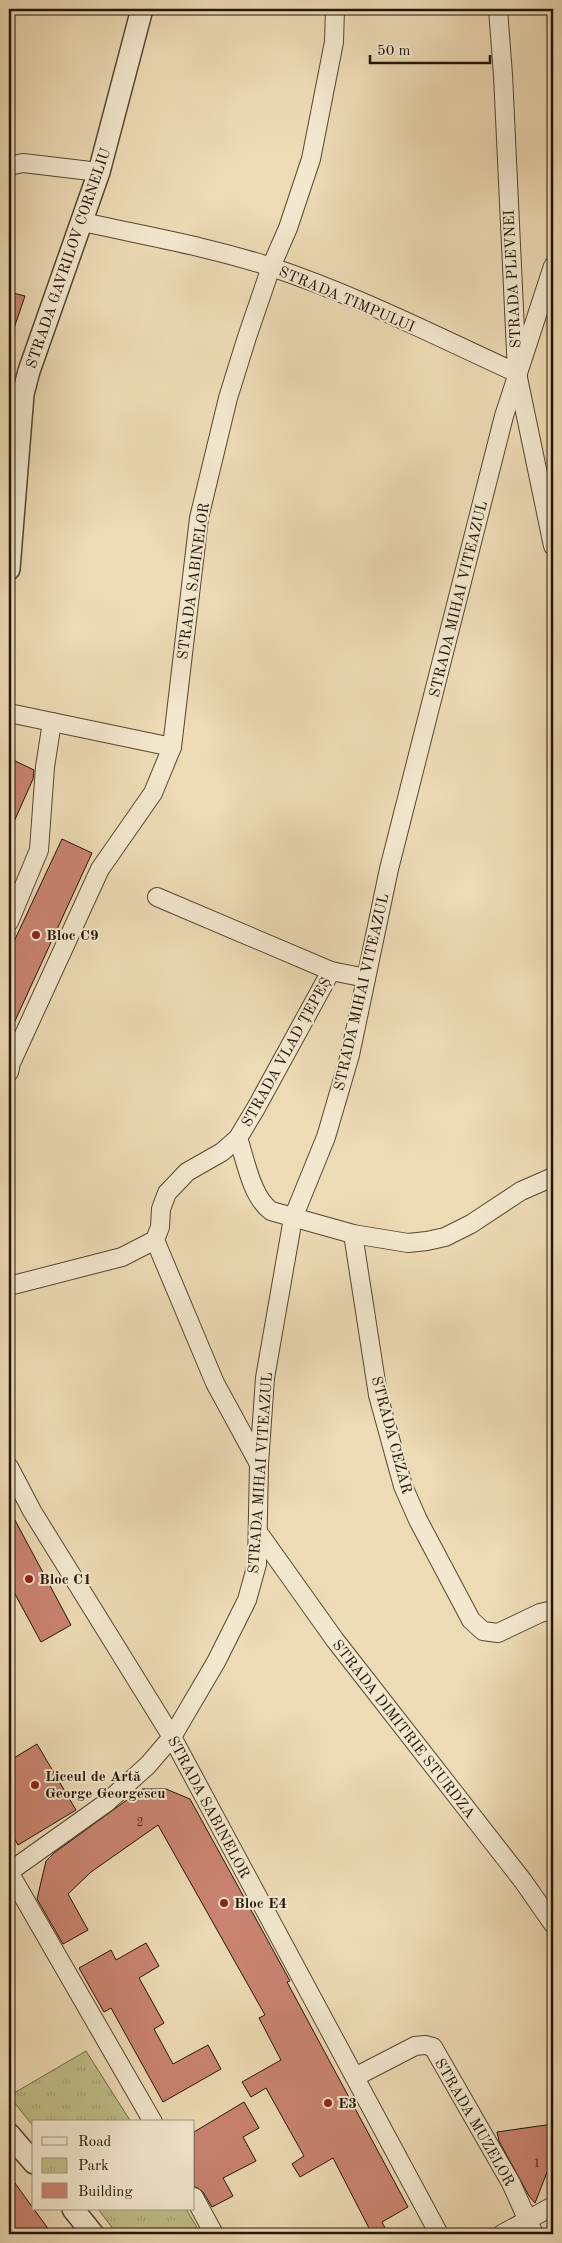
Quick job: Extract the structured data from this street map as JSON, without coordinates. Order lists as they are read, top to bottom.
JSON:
{
  "streets": {
    "street": [
      "STRADA GAVRILOV CORNELIU",
      "STRADA PLEVNEI",
      "STRADA TIMPULUI",
      "STRADA SABINELOR",
      "STRADA MIHAI VITEAZUL",
      "STRADA VLAD ȚEPEȘ",
      "STRADA CEZAR",
      "STRADA DIMITRIE STURDZA",
      "STRADA MUZELOR"
    ]
  },
  "crossings": [
    ["STRADA GAVRILOV CORNELIU", "STRADA TIMPULUI"],
    ["STRADA PLEVNEI", "STRADA TIMPULUI"],
    ["STRADA PLEVNEI", "STRADA MIHAI VITEAZUL"],
    ["STRADA TIMPULUI", "STRADA SABINELOR"],
    ["STRADA TIMPULUI", "STRADA MIHAI VITEAZUL"],
    ["STRADA SABINELOR", "STRADA MIHAI VITEAZUL"],
    ["STRADA SABINELOR", "STRADA MUZELOR"],
    ["STRADA MIHAI VITEAZUL", "STRADA DIMITRIE STURDZA"]
  ],
  "places": [
    "Bloc C9",
    "Bloc C1",
    "Liceul de Artă George Georgescu",
    "Bloc E4",
    "E3"
  ],
  "house_numbers": ["2", "1"],
  "legend": ["Road", "Park", "Building"],
  "scale_bar": "50 m"
}
